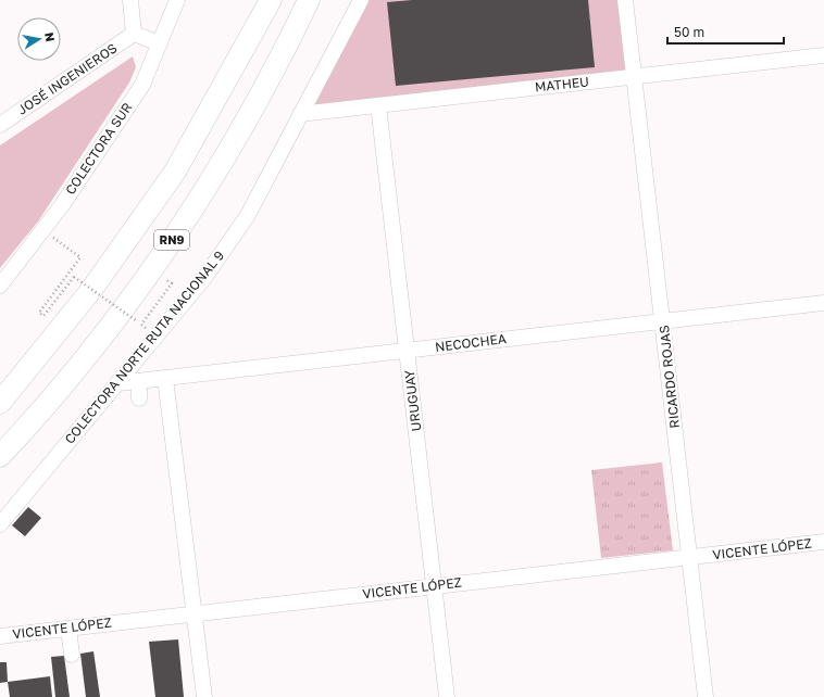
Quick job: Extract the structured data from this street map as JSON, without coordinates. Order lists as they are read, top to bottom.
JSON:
{
  "streets": {
    "highway": ["RN9"],
    "street": [
      "JOSÉ INGENIEROS",
      "MATHEU",
      "COLECTORA SUR",
      "NECOCHEA",
      "COLECTORA NORTE RUTA NACIONAL 9",
      "RICARDO ROJAS",
      "URUGUAY",
      "VICENTE LÓPEZ"
    ]
  },
  "crossings": [
    ["MATHEU", "COLECTORA NORTE RUTA NACIONAL 9"],
    ["MATHEU", "RICARDO ROJAS"],
    ["MATHEU", "URUGUAY"],
    ["NECOCHEA", "COLECTORA NORTE RUTA NACIONAL 9"],
    ["NECOCHEA", "RICARDO ROJAS"],
    ["NECOCHEA", "URUGUAY"],
    ["RICARDO ROJAS", "VICENTE LÓPEZ"],
    ["URUGUAY", "VICENTE LÓPEZ"]
  ],
  "scale_bar": "50 m",
  "north": "right"
}
